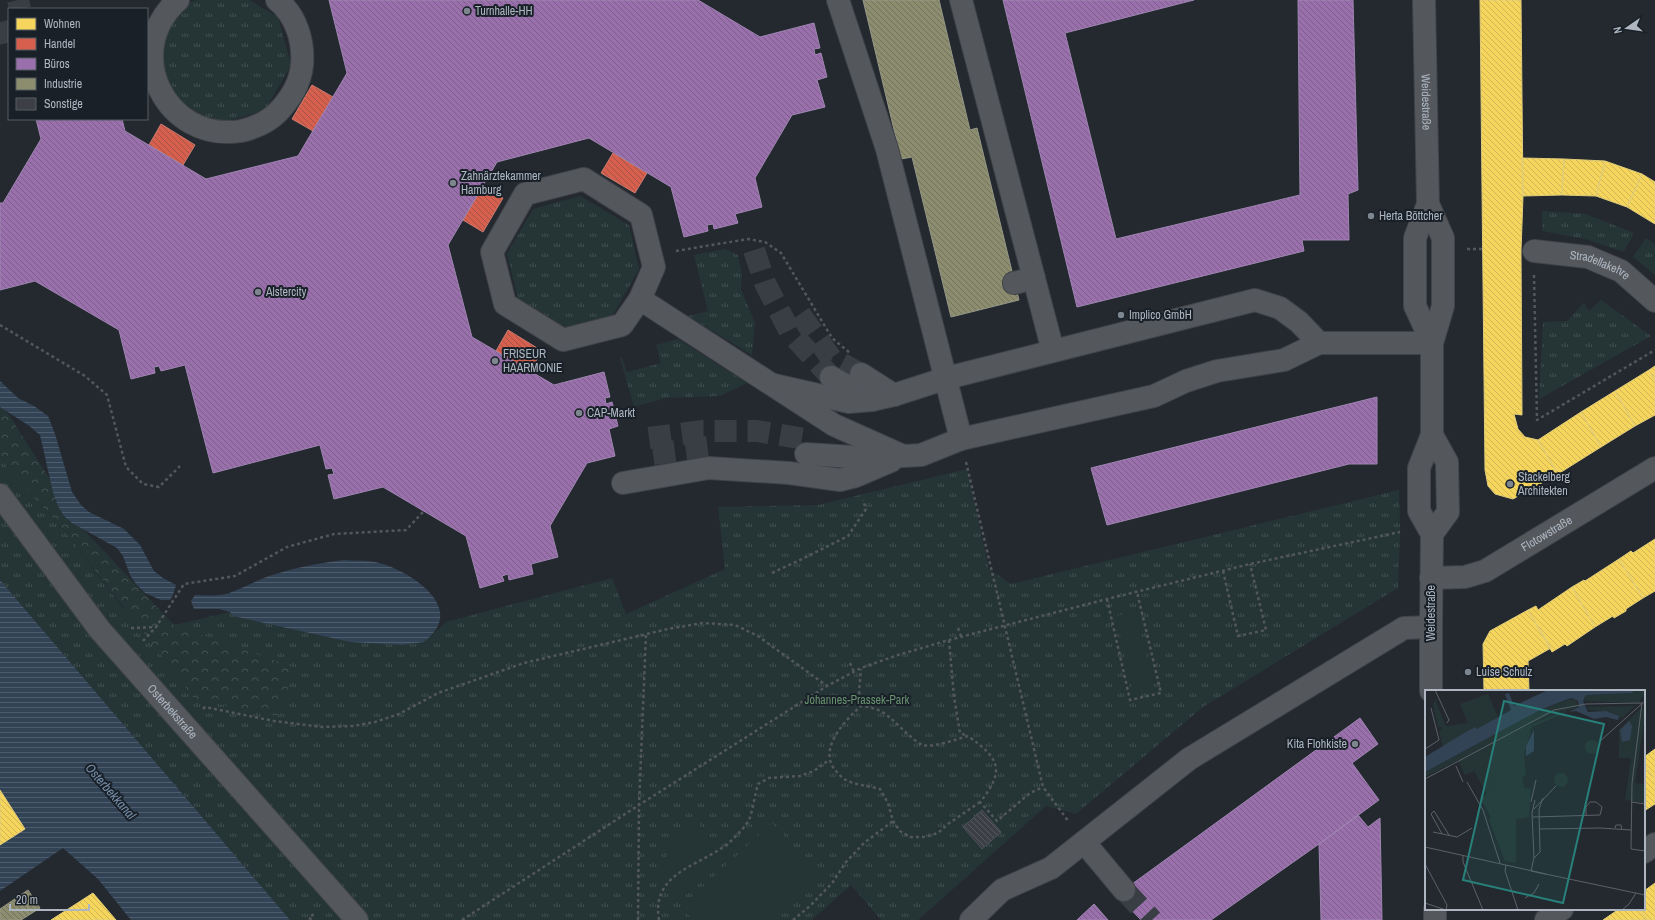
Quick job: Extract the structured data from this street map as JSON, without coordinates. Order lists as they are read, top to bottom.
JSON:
{
  "streets": {
    "street": [
      "Weidestraße",
      "Stradellakehre",
      "Flotowstraße",
      "Osterbekstraße"
    ]
  },
  "crossings": [
    ["Weidestraße", "Flotowstraße"]
  ],
  "water": ["Osterbekkanal"],
  "parks": ["Johannes-Prassek-Park"],
  "places": [
    "Turnhalle-HH",
    "Zahnärztekammer Hamburg",
    "Herta Böttcher",
    "Alstercity",
    "Implico GmbH",
    "FRISEUR HAARMONIE",
    "CAP-Markt",
    "Stackelberg Architekten",
    "Luise Schulz",
    "Kita Flohkiste"
  ],
  "legend": [
    "Wohnen",
    "Handel",
    "Büros",
    "Industrie",
    "Sonstige"
  ],
  "scale_bar": "20 m",
  "north": "left"
}
